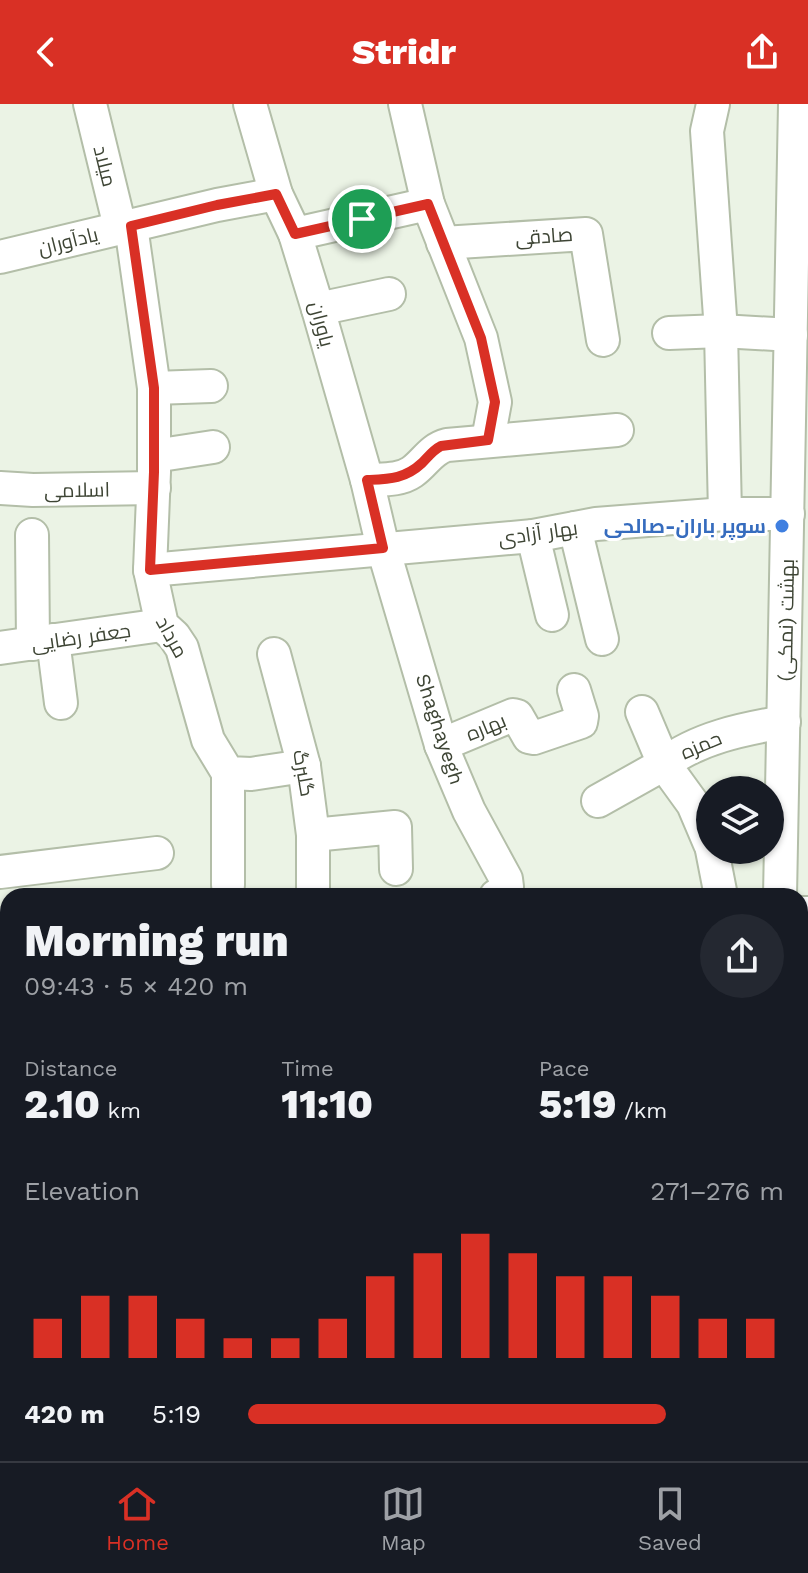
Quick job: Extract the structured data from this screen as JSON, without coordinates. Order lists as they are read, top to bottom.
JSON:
{
  "streets": {
    "street": [
      "میلاد",
      "صادقی",
      "یادآوران",
      "یاوران",
      "اسلامی",
      "بهار آزادی",
      "بهشت (نمکی)",
      "جعفر رضایی",
      "مرداد",
      "بهاره",
      "Shaghayegh",
      "حمزه",
      "گلبرگ"
    ]
  },
  "crossings": [
    ["میلاد", "یادآوران"],
    ["میلاد", "مرداد"],
    ["یادآوران", "یاوران"],
    ["یادآوران", "مرداد"],
    ["یاوران", "بهار آزادی"],
    ["یاوران", "Shaghayegh"],
    ["اسلامی", "مرداد"],
    ["بهار آزادی", "بهشت (نمکی)"],
    ["بهار آزادی", "مرداد"],
    ["بهار آزادی", "Shaghayegh"],
    ["بهشت (نمکی)", "حمزه"],
    ["جعفر رضایی", "مرداد"],
    ["بهاره", "Shaghayegh"]
  ],
  "places": ["سوپر باران-صالحی"],
  "page": {
    "header": "Stridr",
    "heading": ["Morning run", "09:43 · 5 × 420 m"],
    "stats": [
      ["Distance", "2.10 km"],
      ["Time", "11:10"],
      ["Pace", "5:19 /km"]
    ],
    "chart": ["Elevation", "271–276 m"],
    "list": [
      {
        "name": "420 m",
        "note": "5:19"
      }
    ],
    "tabs": ["Home", "Map", "Saved"]
  }
}
